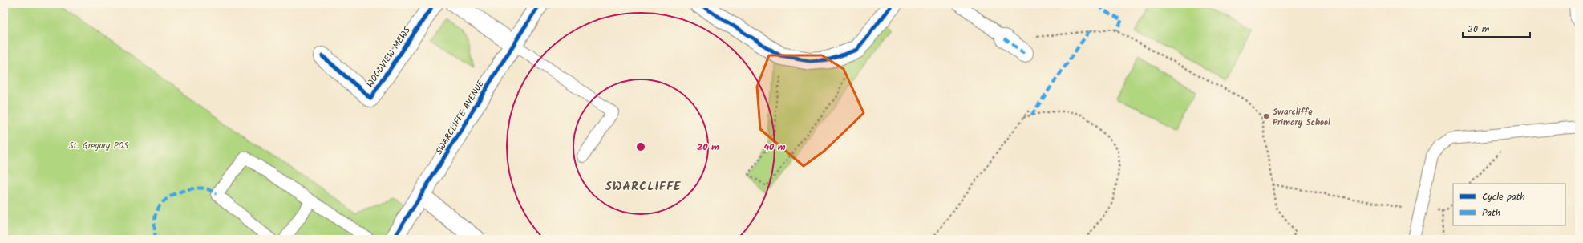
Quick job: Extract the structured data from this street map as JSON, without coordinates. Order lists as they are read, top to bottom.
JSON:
{
  "streets": {
    "street": ["WOODVIEW MEWS", "SWARCLIFFE AVENUE"]
  },
  "districts": ["SWARCLIFFE"],
  "parks": ["St. Gregory POS"],
  "places": ["Swarcliffe Primary School"],
  "legend": ["Cycle path", "Path"],
  "scale_bar": "20 m",
  "rings": ["20 m", "40 m"]
}
